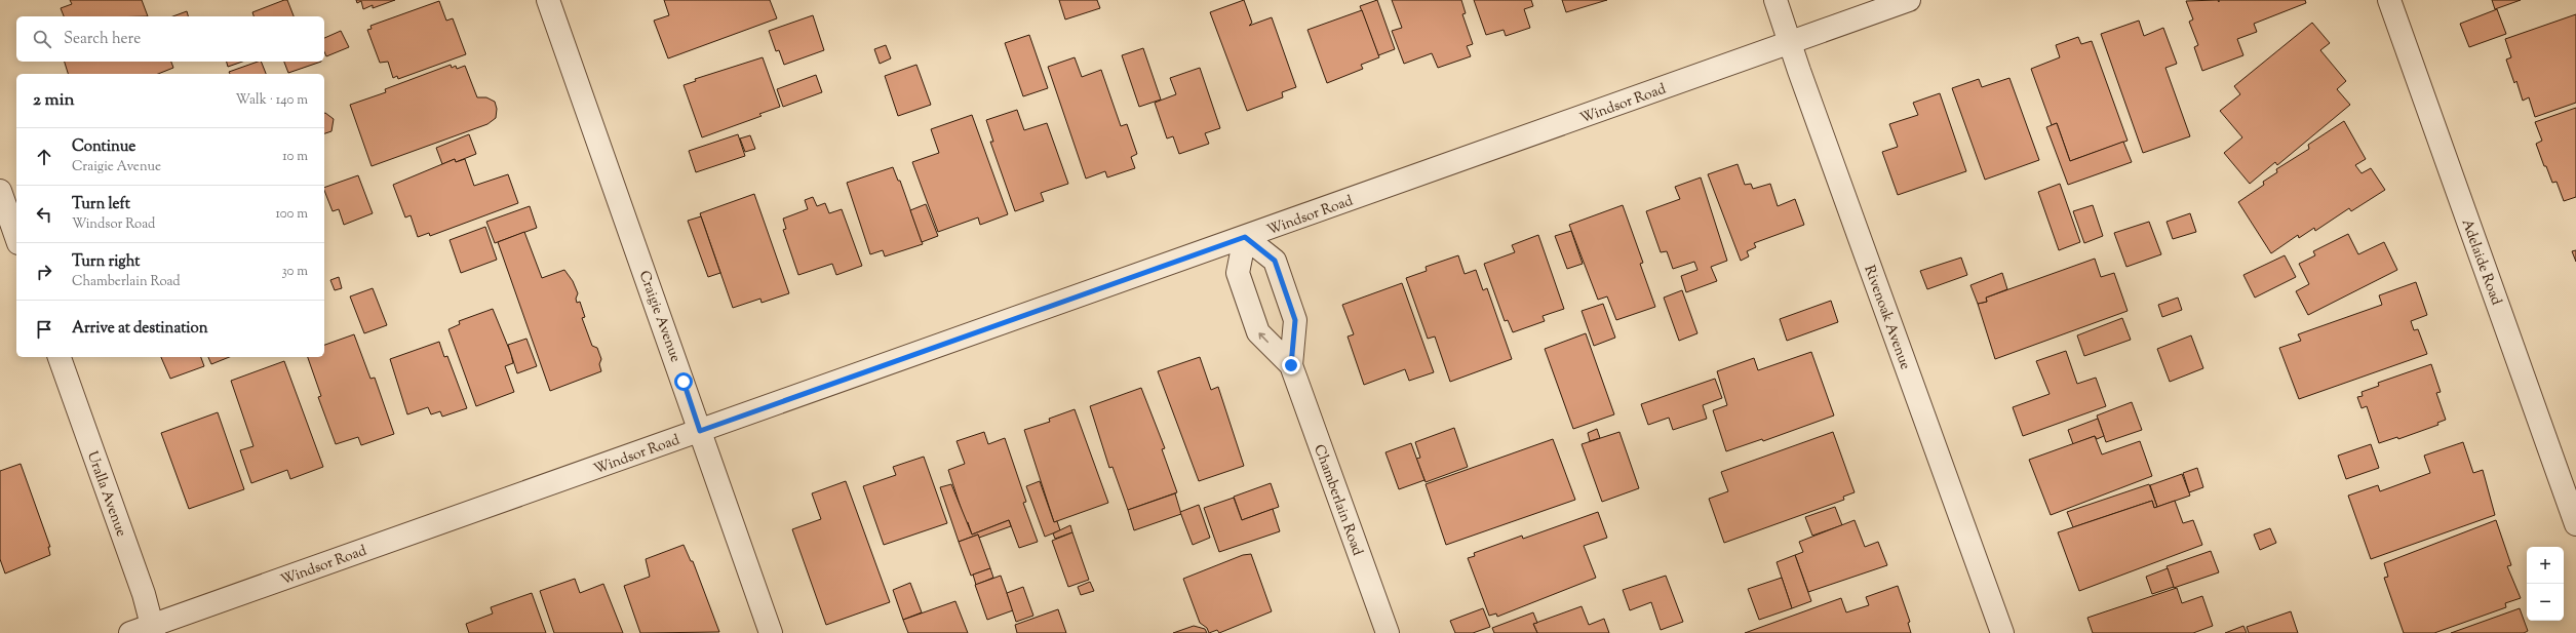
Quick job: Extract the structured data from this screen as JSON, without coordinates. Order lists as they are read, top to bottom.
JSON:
{
  "streets": {
    "street": [
      "Windsor Road",
      "Adelaide Road",
      "Craigie Avenue",
      "Rivenoak Avenue",
      "Uralla Avenue",
      "Chamberlain Road"
    ]
  },
  "crossings": [
    ["Windsor Road", "Craigie Avenue"],
    ["Windsor Road", "Rivenoak Avenue"],
    ["Windsor Road", "Uralla Avenue"],
    ["Windsor Road", "Chamberlain Road"]
  ],
  "page": {
    "search": "Search here",
    "heading": ["2 min", "Walk · 140 m"],
    "list": [
      ["Continue", "Craigie Avenue", "10 m"],
      ["Turn left", "Windsor Road", "100 m"],
      ["Turn right", "Chamberlain Road", "30 m"],
      "Arrive at destination"
    ],
    "map_buttons": ["+", "−"]
  }
}
